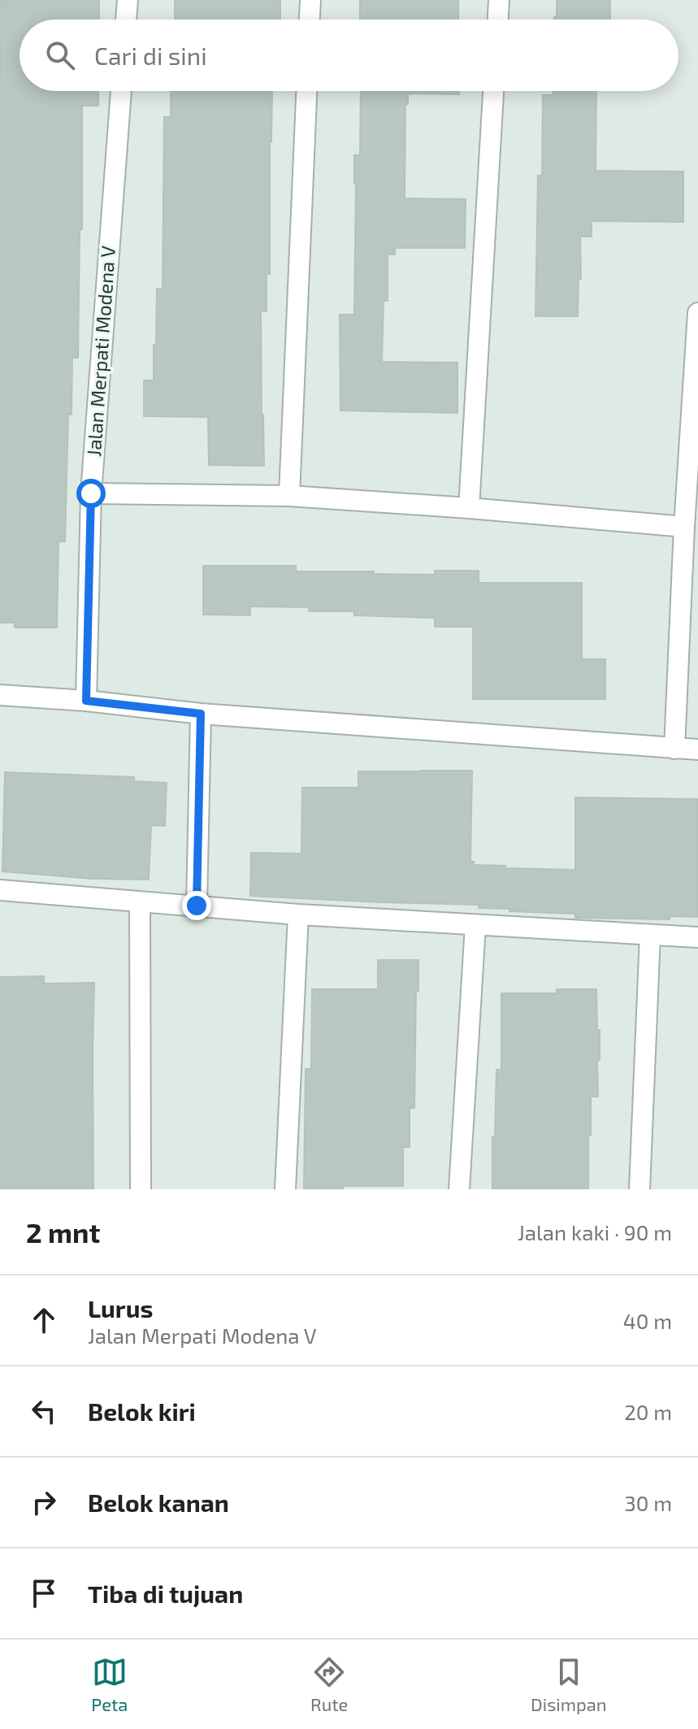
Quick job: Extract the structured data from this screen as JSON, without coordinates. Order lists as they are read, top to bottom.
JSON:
{
  "streets": {
    "street": ["Jalan Merpati Modena V"]
  },
  "page": {
    "search": "Cari di sini",
    "heading": ["2 mnt", "Jalan kaki · 90 m"],
    "list": [
      ["Lurus", "Jalan Merpati Modena V", "40 m"],
      ["Belok kiri", "20 m"],
      ["Belok kanan", "30 m"],
      "Tiba di tujuan"
    ],
    "nav": ["Peta", "Rute", "Disimpan"]
  }
}
